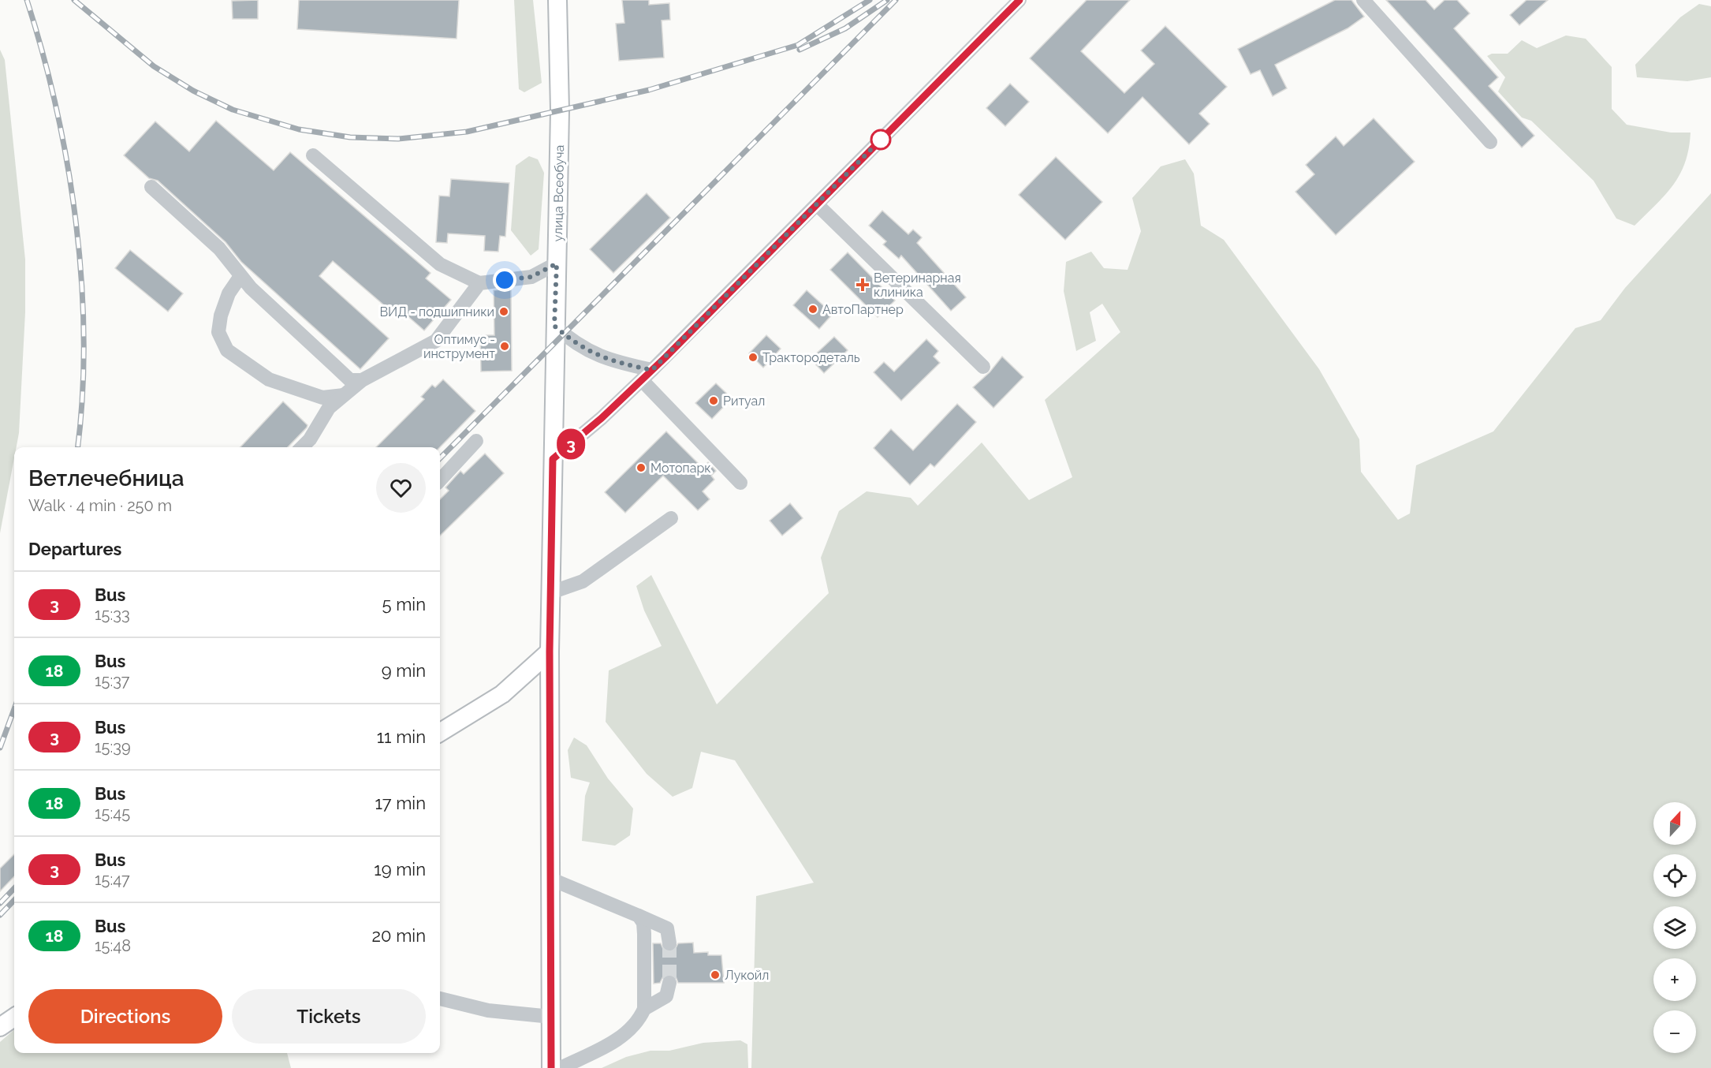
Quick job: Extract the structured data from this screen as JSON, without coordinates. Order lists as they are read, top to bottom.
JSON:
{
  "streets": {
    "main road": ["улица Всеобуча"]
  },
  "places": {
    "health": ["Ветеринарная клиника"],
    "other": [
      "АвтоПартнер",
      "ВИД - подшипники",
      "Оптимус - инструмент",
      "Трактородеталь",
      "Ритуал",
      "Мотопарк",
      "Лукойл"
    ]
  },
  "lines": ["bus line 3"],
  "north": "top",
  "page": {
    "on_map": "3",
    "heading": [
      ["Ветлечебница", "Walk · 4 min · 250 m"],
      "Departures"
    ],
    "list": [
      {
        "mark": "3",
        "name": "Bus",
        "note": "15:33",
        "value": "5 min"
      },
      {
        "mark": "18",
        "name": "Bus",
        "note": "15:37",
        "value": "9 min"
      },
      {
        "mark": "3",
        "name": "Bus",
        "note": "15:39",
        "value": "11 min"
      },
      {
        "mark": "18",
        "name": "Bus",
        "note": "15:45",
        "value": "17 min"
      },
      {
        "mark": "3",
        "name": "Bus",
        "note": "15:47",
        "value": "19 min"
      },
      {
        "mark": "18",
        "name": "Bus",
        "note": "15:48",
        "value": "20 min"
      }
    ],
    "map_buttons": ["+", "−"],
    "buttons": ["Directions", "Tickets"]
  }
}
